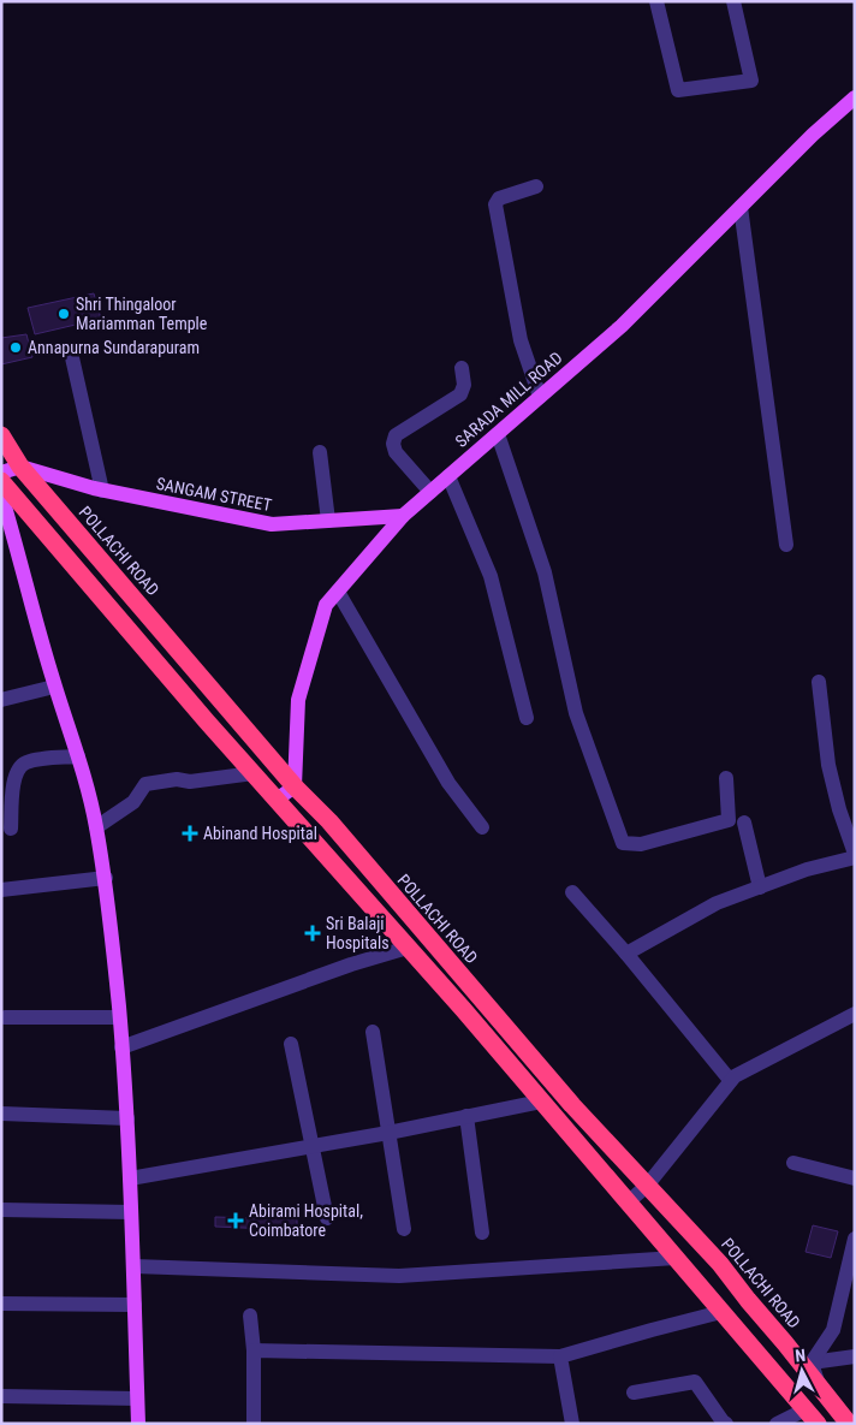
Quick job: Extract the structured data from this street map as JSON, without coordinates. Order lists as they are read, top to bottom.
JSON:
{
  "streets": {
    "highway": ["POLLACHI ROAD"],
    "main road": ["SARADA MILL ROAD", "SANGAM STREET"]
  },
  "crossings": [
    ["SARADA MILL ROAD", "SANGAM STREET"],
    ["SARADA MILL ROAD", "POLLACHI ROAD"],
    ["SANGAM STREET", "POLLACHI ROAD"]
  ],
  "places": {
    "other": ["Shri Thingaloor Mariamman Temple", "Annapurna Sundarapuram"],
    "health": ["Abinand Hospital", "Sri Balaji Hospitals", "Abirami Hospital, Coimbatore"]
  },
  "north": "top"
}
